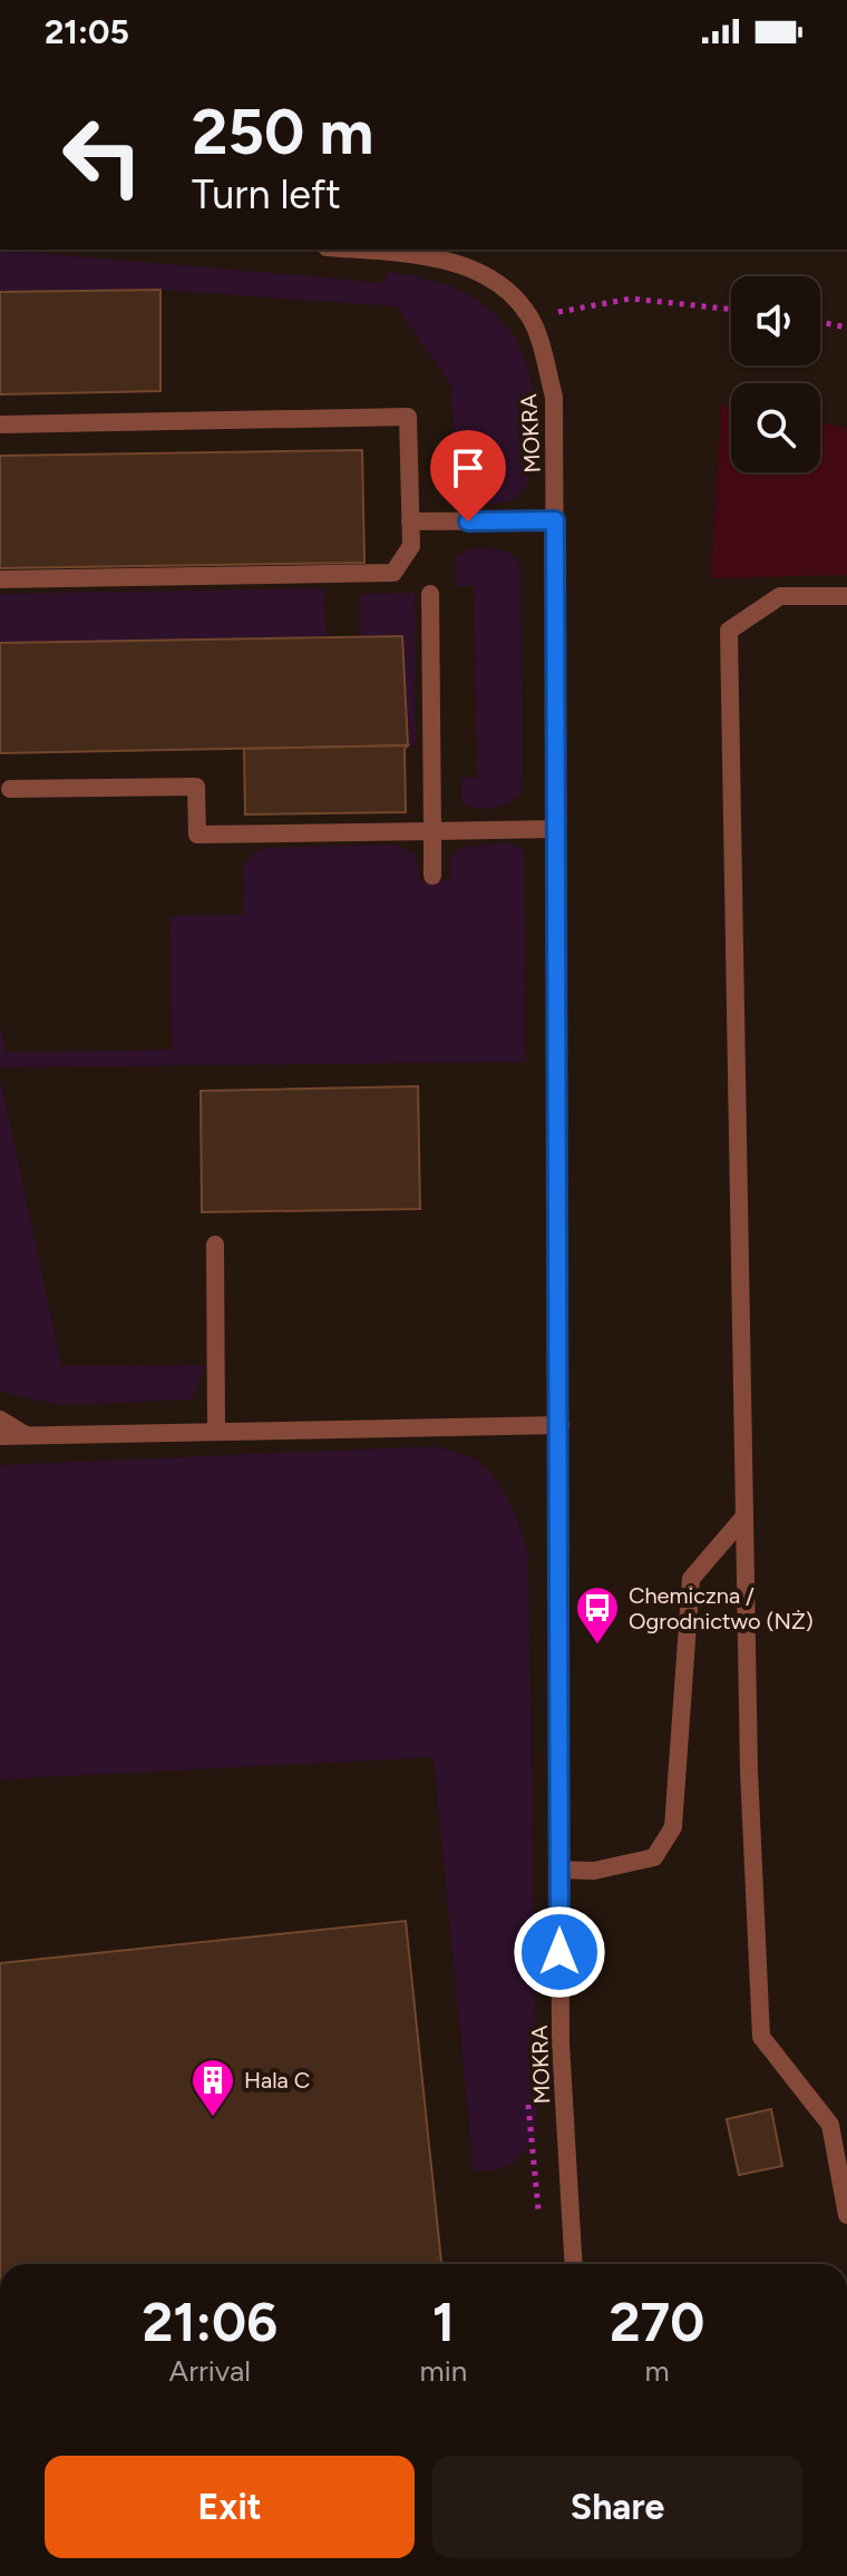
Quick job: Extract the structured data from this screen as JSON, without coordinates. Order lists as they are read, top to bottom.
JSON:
{
  "streets": {
    "street": ["MOKRA"]
  },
  "places": {
    "bus stop": ["Chemiczna / Ogrodnictwo (NŻ)"],
    "building": ["Hala C"]
  },
  "page": {
    "status": "21:05",
    "turn": ["250 m", "Turn left"],
    "eta": [
      "21:06",
      "Arrival",
      "1",
      "min",
      "270",
      "m"
    ],
    "buttons": ["Exit", "Share"]
  }
}
